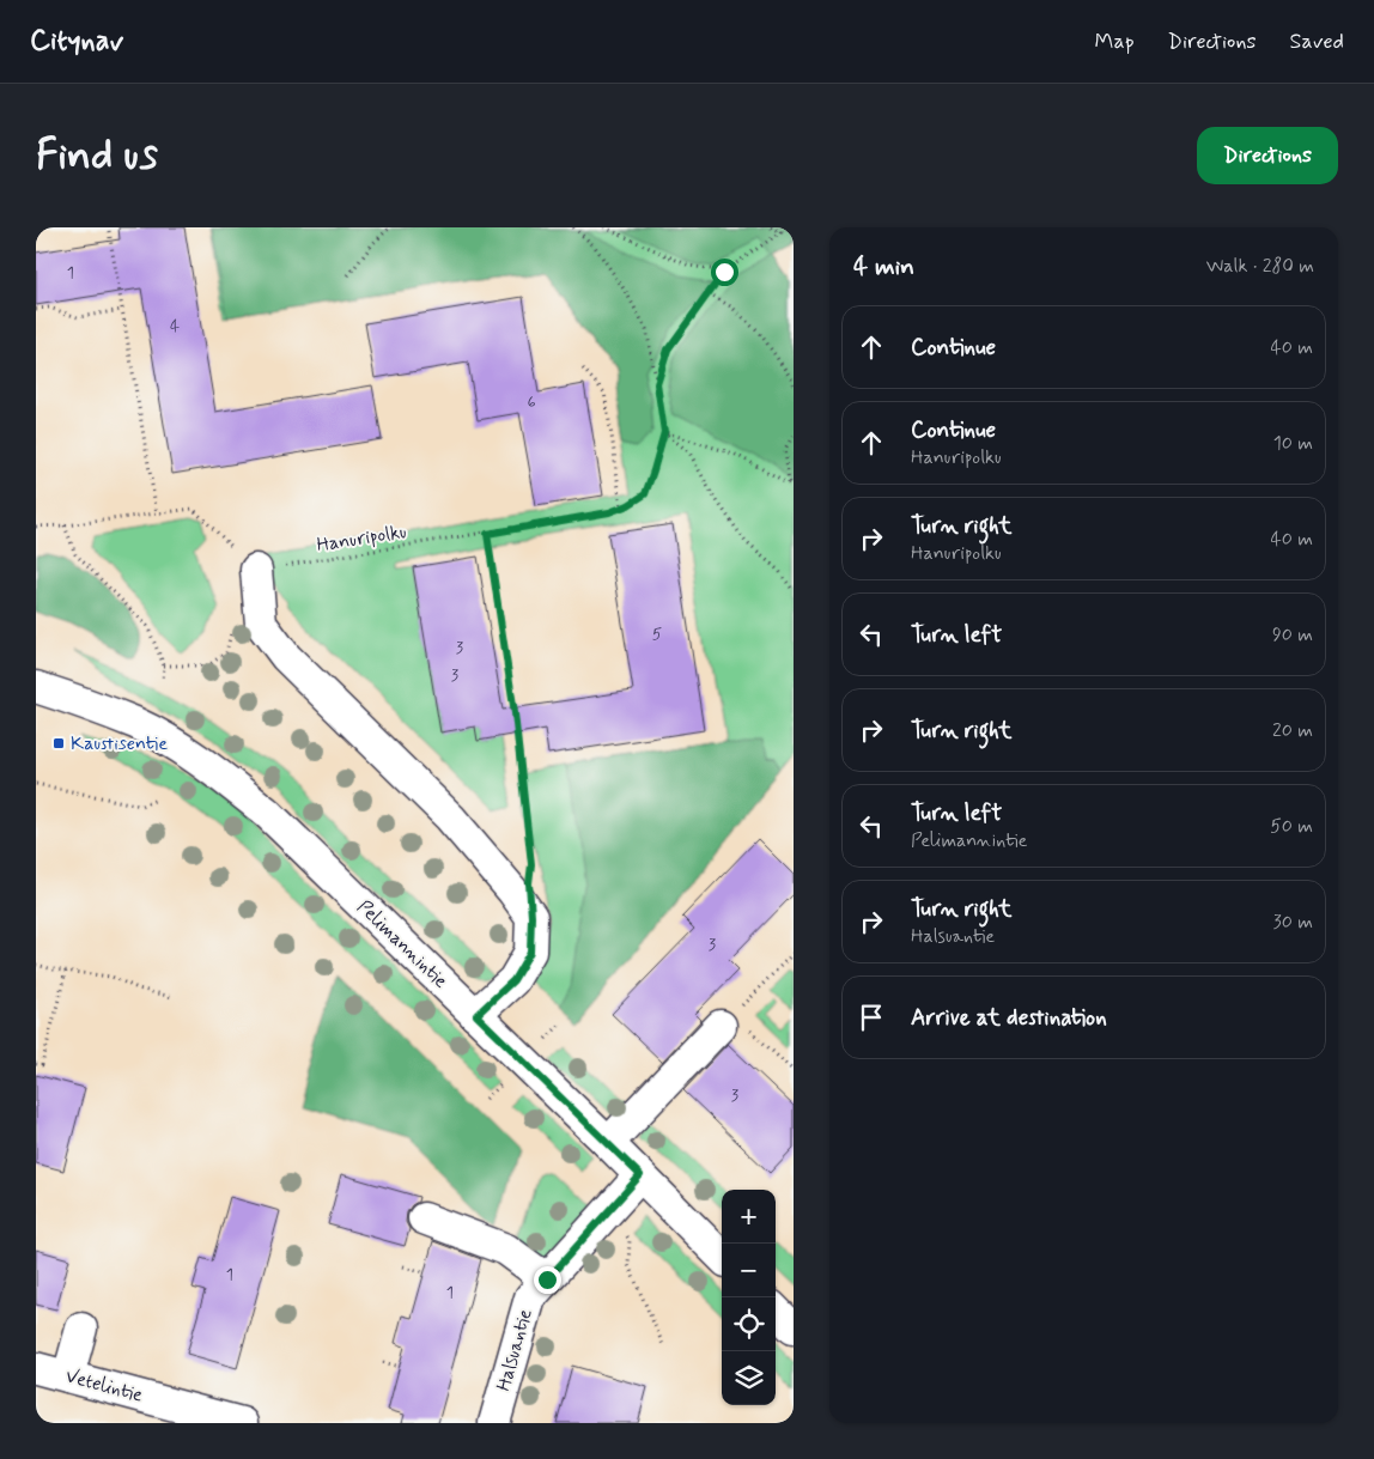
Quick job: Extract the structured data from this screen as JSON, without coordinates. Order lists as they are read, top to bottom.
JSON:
{
  "streets": {
    "street": ["Pelimannintie", "Halsuantie", "Vetelintie"],
    "path": ["Hanuripolku"]
  },
  "crossings": [
    ["Pelimannintie", "Halsuantie"]
  ],
  "places": {
    "transit": ["Kaustisentie"]
  },
  "house_numbers": [
    "1",
    "4",
    "6",
    "5",
    "3",
    "3",
    "3",
    "3",
    "1",
    "1"
  ],
  "page": {
    "header": "Citynav",
    "nav": ["Map", "Directions", "Saved"],
    "buttons": "Directions",
    "title": "Find us",
    "heading": ["4 min", "Walk · 280 m"],
    "list": [
      ["Continue", "40 m"],
      ["Continue", "Hanuripolku", "10 m"],
      ["Turn right", "Hanuripolku", "40 m"],
      ["Turn left", "90 m"],
      ["Turn right", "20 m"],
      ["Turn left", "Pelimannintie", "50 m"],
      ["Turn right", "Halsuantie", "30 m"],
      "Arrive at destination"
    ],
    "map_buttons": ["+", "−"]
  }
}
